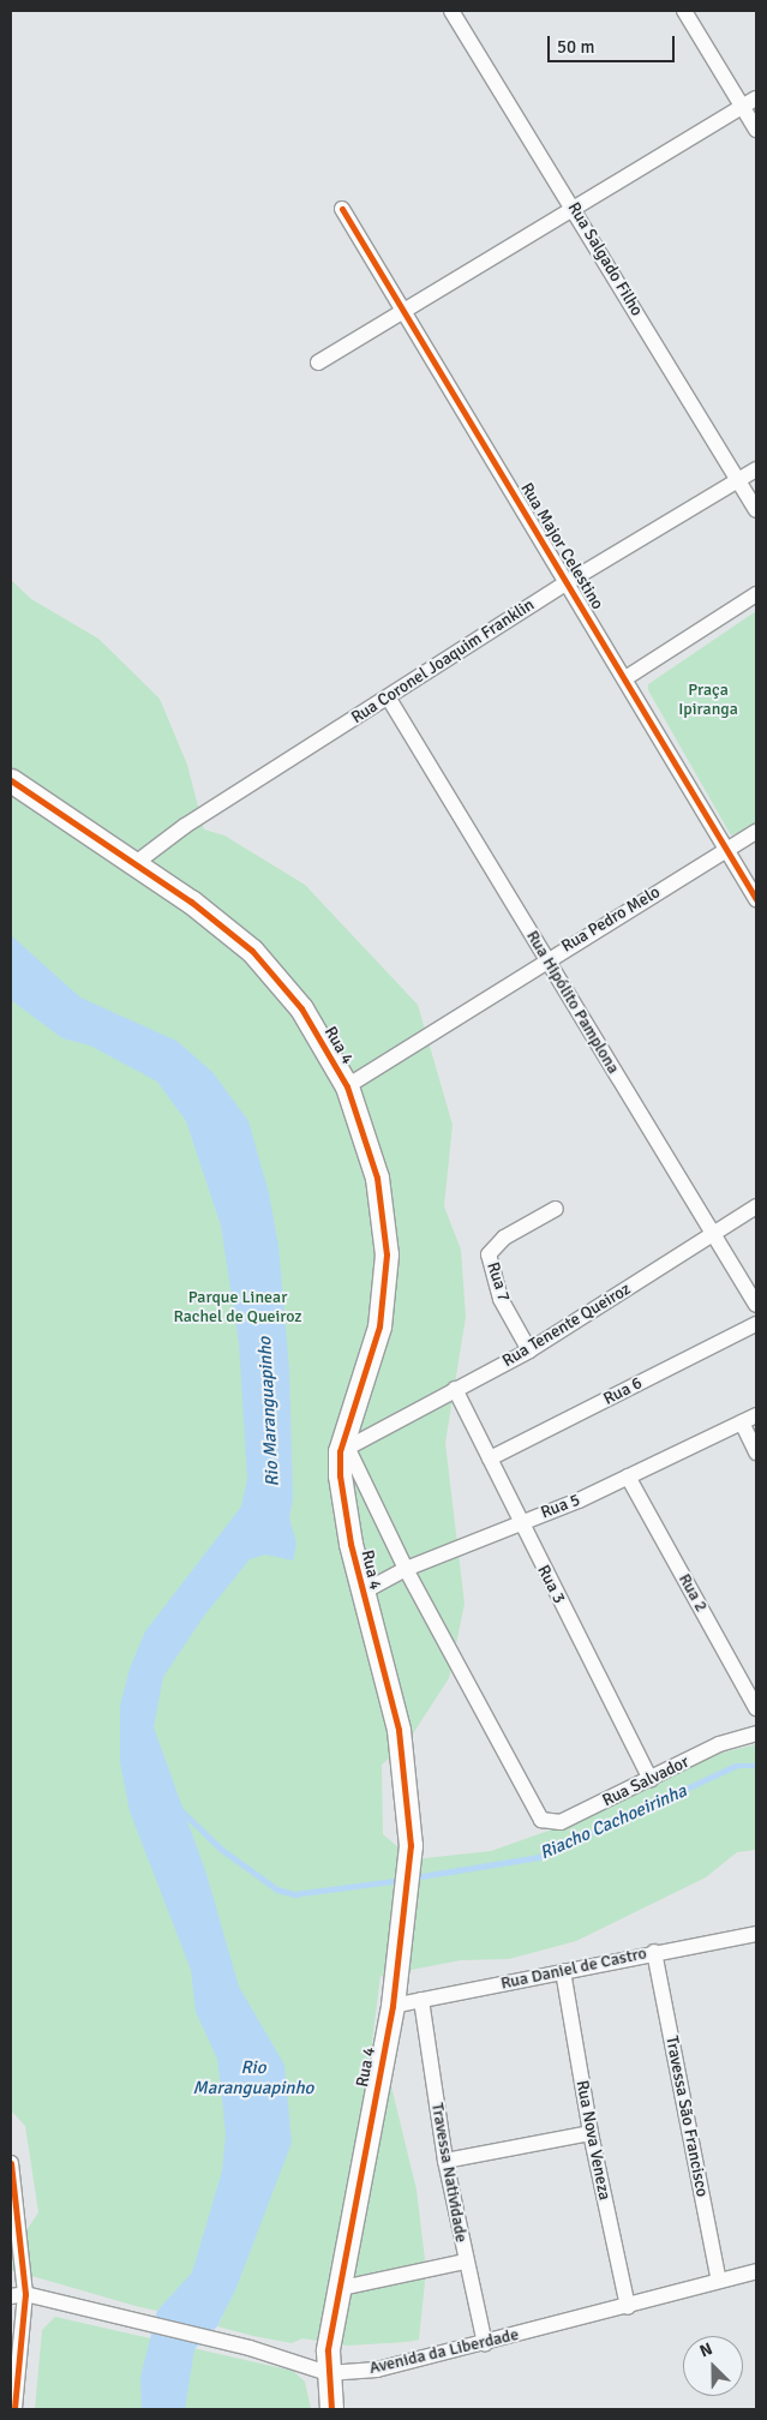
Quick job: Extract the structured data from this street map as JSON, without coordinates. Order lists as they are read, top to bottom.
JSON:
{
  "streets": {
    "main road": ["Rua 4"],
    "street": [
      "Rua Salgado Filho",
      "Rua Major Celestino",
      "Rua Coronel Joaquim Franklin",
      "Rua Pedro Melo",
      "Rua Hipólito Pamplona",
      "Rua 7",
      "Rua Tenente Queiroz",
      "Rua 6",
      "Rua 5",
      "Rua 3",
      "Rua 2",
      "Rua Salvador",
      "Rua Daniel de Castro",
      "Travessa São Francisco",
      "Rua Nova Veneza",
      "Travessa Natividade",
      "Avenida da Liberdade"
    ]
  },
  "crossings": [
    ["Rua Salgado Filho", "Rua Coronel Joaquim Franklin"],
    ["Rua Major Celestino", "Rua Coronel Joaquim Franklin"],
    ["Rua Major Celestino", "Rua Pedro Melo"],
    ["Rua Coronel Joaquim Franklin", "Rua Hipólito Pamplona"],
    ["Rua Coronel Joaquim Franklin", "Rua 4"],
    ["Rua Pedro Melo", "Rua Hipólito Pamplona"],
    ["Rua Pedro Melo", "Rua 4"],
    ["Rua Hipólito Pamplona", "Rua Tenente Queiroz"],
    ["Rua 4", "Rua Tenente Queiroz"],
    ["Rua 4", "Rua 5"],
    ["Rua 4", "Rua Salvador"],
    ["Rua 4", "Rua Daniel de Castro"],
    ["Rua 4", "Avenida da Liberdade"],
    ["Rua 7", "Rua Tenente Queiroz"],
    ["Rua Tenente Queiroz", "Rua 3"],
    ["Rua 6", "Rua 3"],
    ["Rua 5", "Rua 3"],
    ["Rua 5", "Rua 2"],
    ["Rua 3", "Rua Salvador"],
    ["Rua Daniel de Castro", "Travessa São Francisco"],
    ["Rua Daniel de Castro", "Rua Nova Veneza"],
    ["Rua Daniel de Castro", "Travessa Natividade"],
    ["Travessa São Francisco", "Avenida da Liberdade"],
    ["Rua Nova Veneza", "Avenida da Liberdade"],
    ["Travessa Natividade", "Avenida da Liberdade"]
  ],
  "water": ["Rio Maranguapinho", "Riacho Cachoeirinha"],
  "parks": ["Praça Ipiranga", "Parque Linear Rachel de Queiroz"],
  "scale_bar": "50 m",
  "north": "top left"
}
